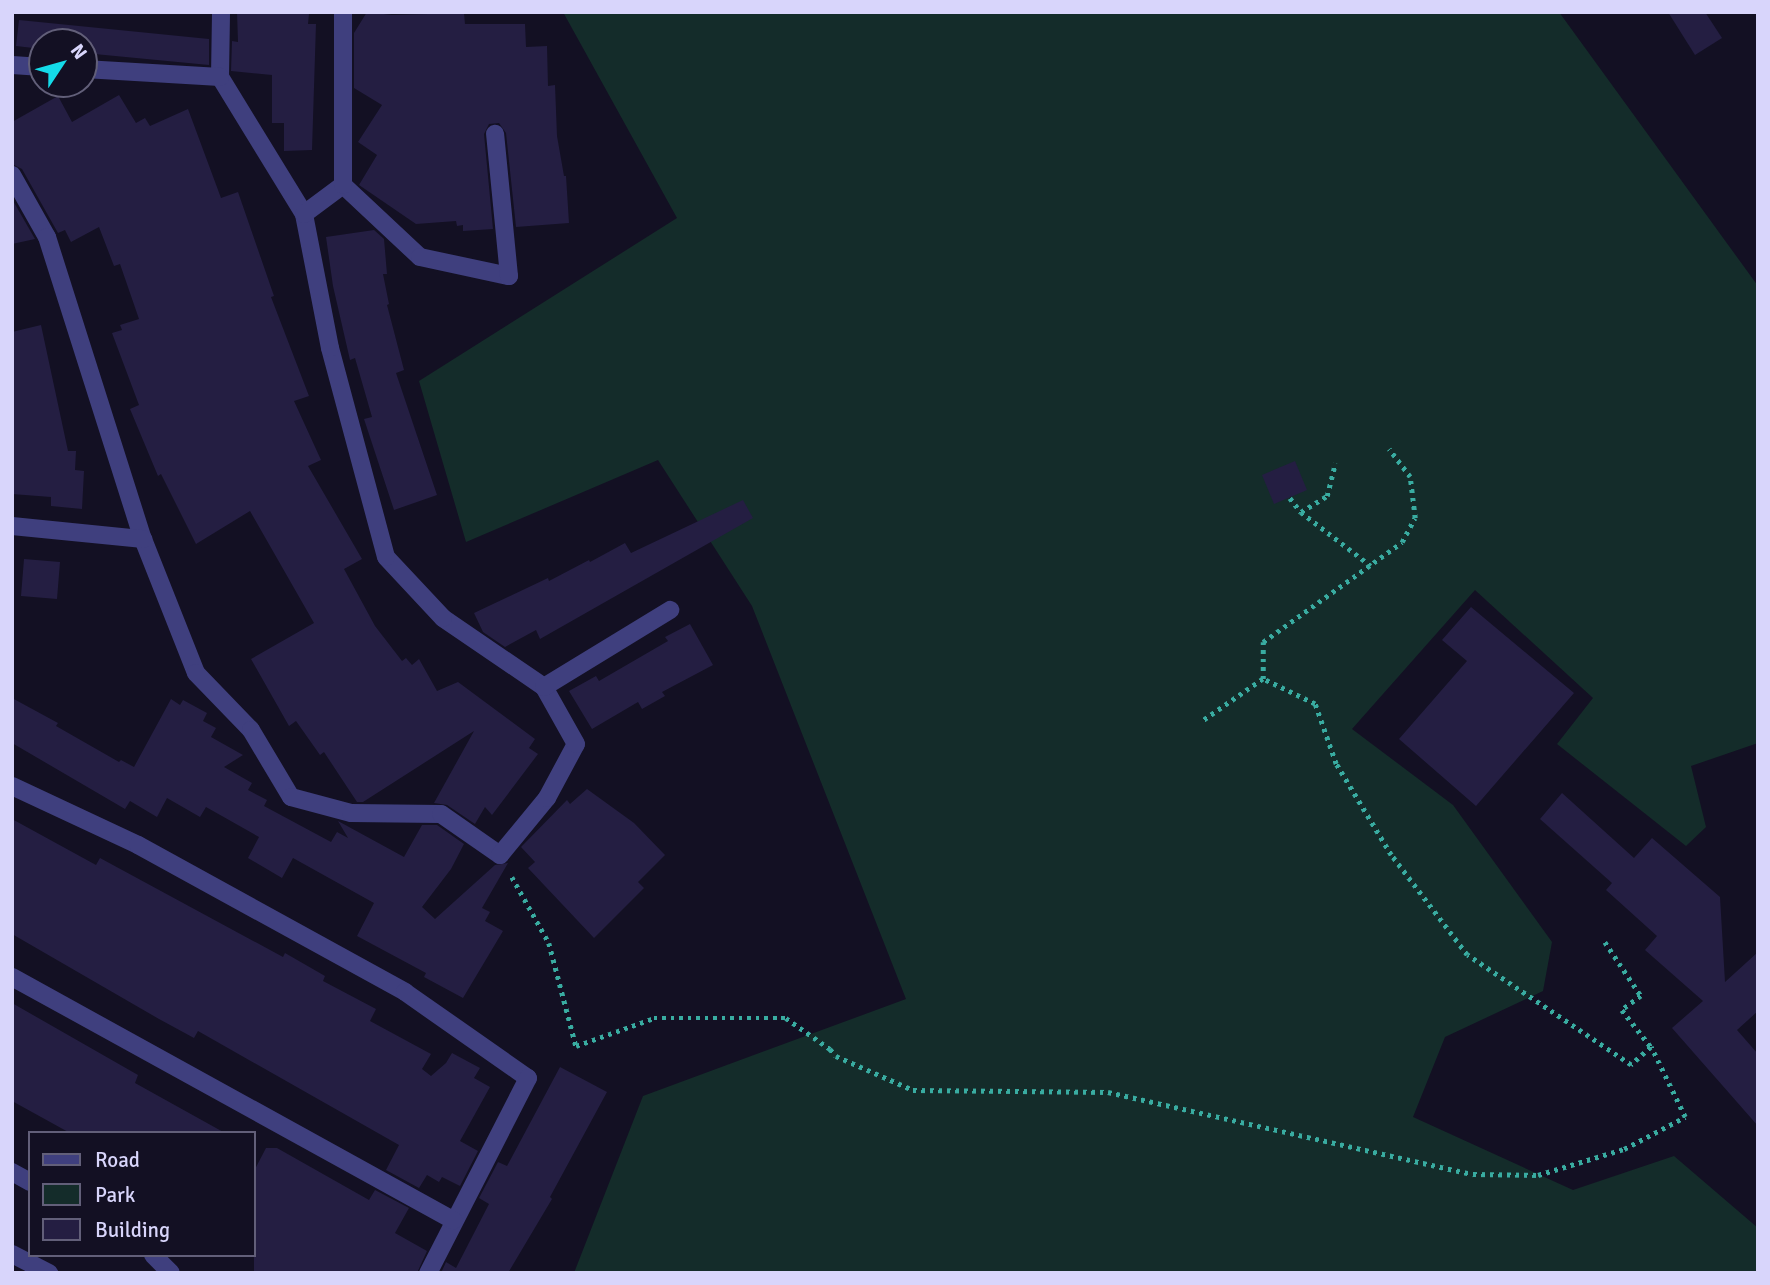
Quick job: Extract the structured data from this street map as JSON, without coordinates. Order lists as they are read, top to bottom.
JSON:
{
  "legend": ["Road", "Park", "Building"],
  "north": "top right"
}
